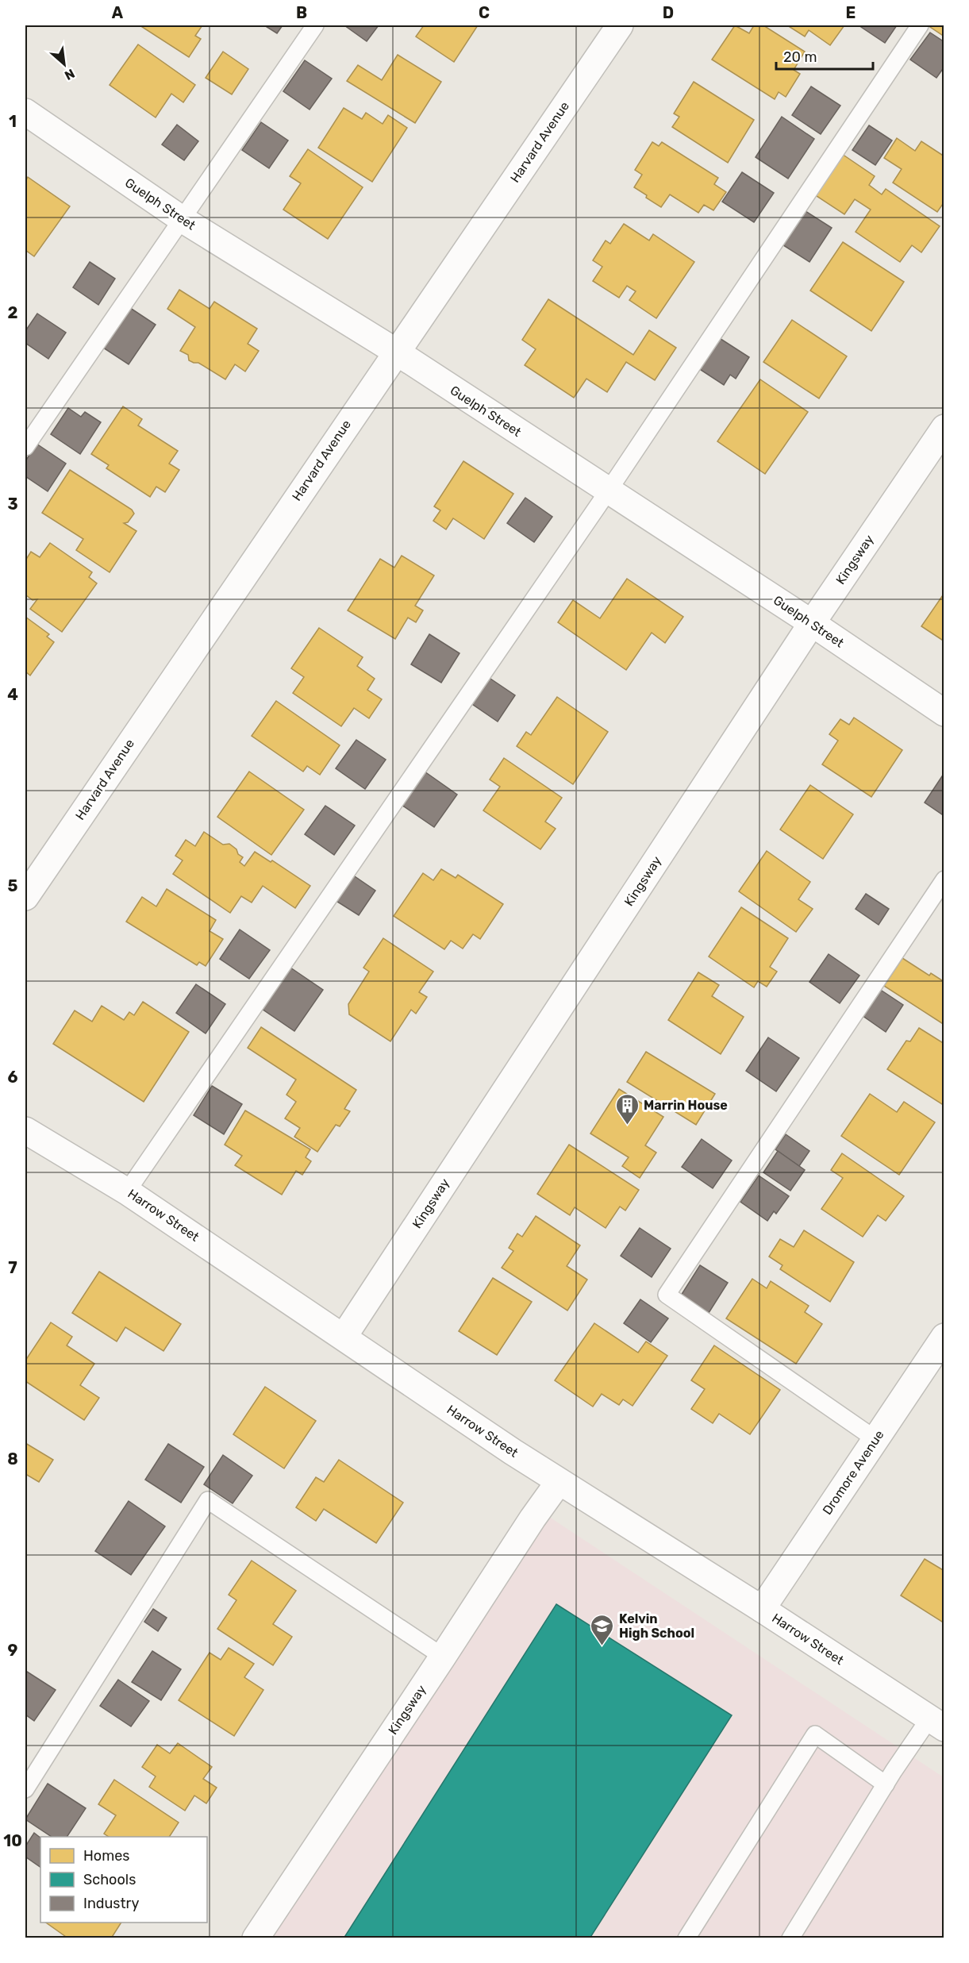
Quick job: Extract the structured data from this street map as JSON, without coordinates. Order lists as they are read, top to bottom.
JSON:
{
  "streets": {
    "street": [
      "Harvard Avenue",
      "Guelph Street",
      "Kingsway",
      "Harrow Street",
      "Dromore Avenue"
    ]
  },
  "crossings": [
    ["Harvard Avenue", "Guelph Street"],
    ["Guelph Street", "Kingsway"],
    ["Kingsway", "Harrow Street"],
    ["Harrow Street", "Dromore Avenue"]
  ],
  "places": {
    "building": ["Marrin House"],
    "school or university": ["Kelvin High School"]
  },
  "legend": ["Homes", "Schools", "Industry"],
  "scale_bar": "20 m",
  "north": "bottom right",
  "grid": {
    "columns": [
      "A",
      "B",
      "C",
      "D",
      "E"
    ],
    "rows": [
      "1",
      "2",
      "3",
      "4",
      "5",
      "6",
      "7",
      "8",
      "9",
      "10"
    ]
  }
}
